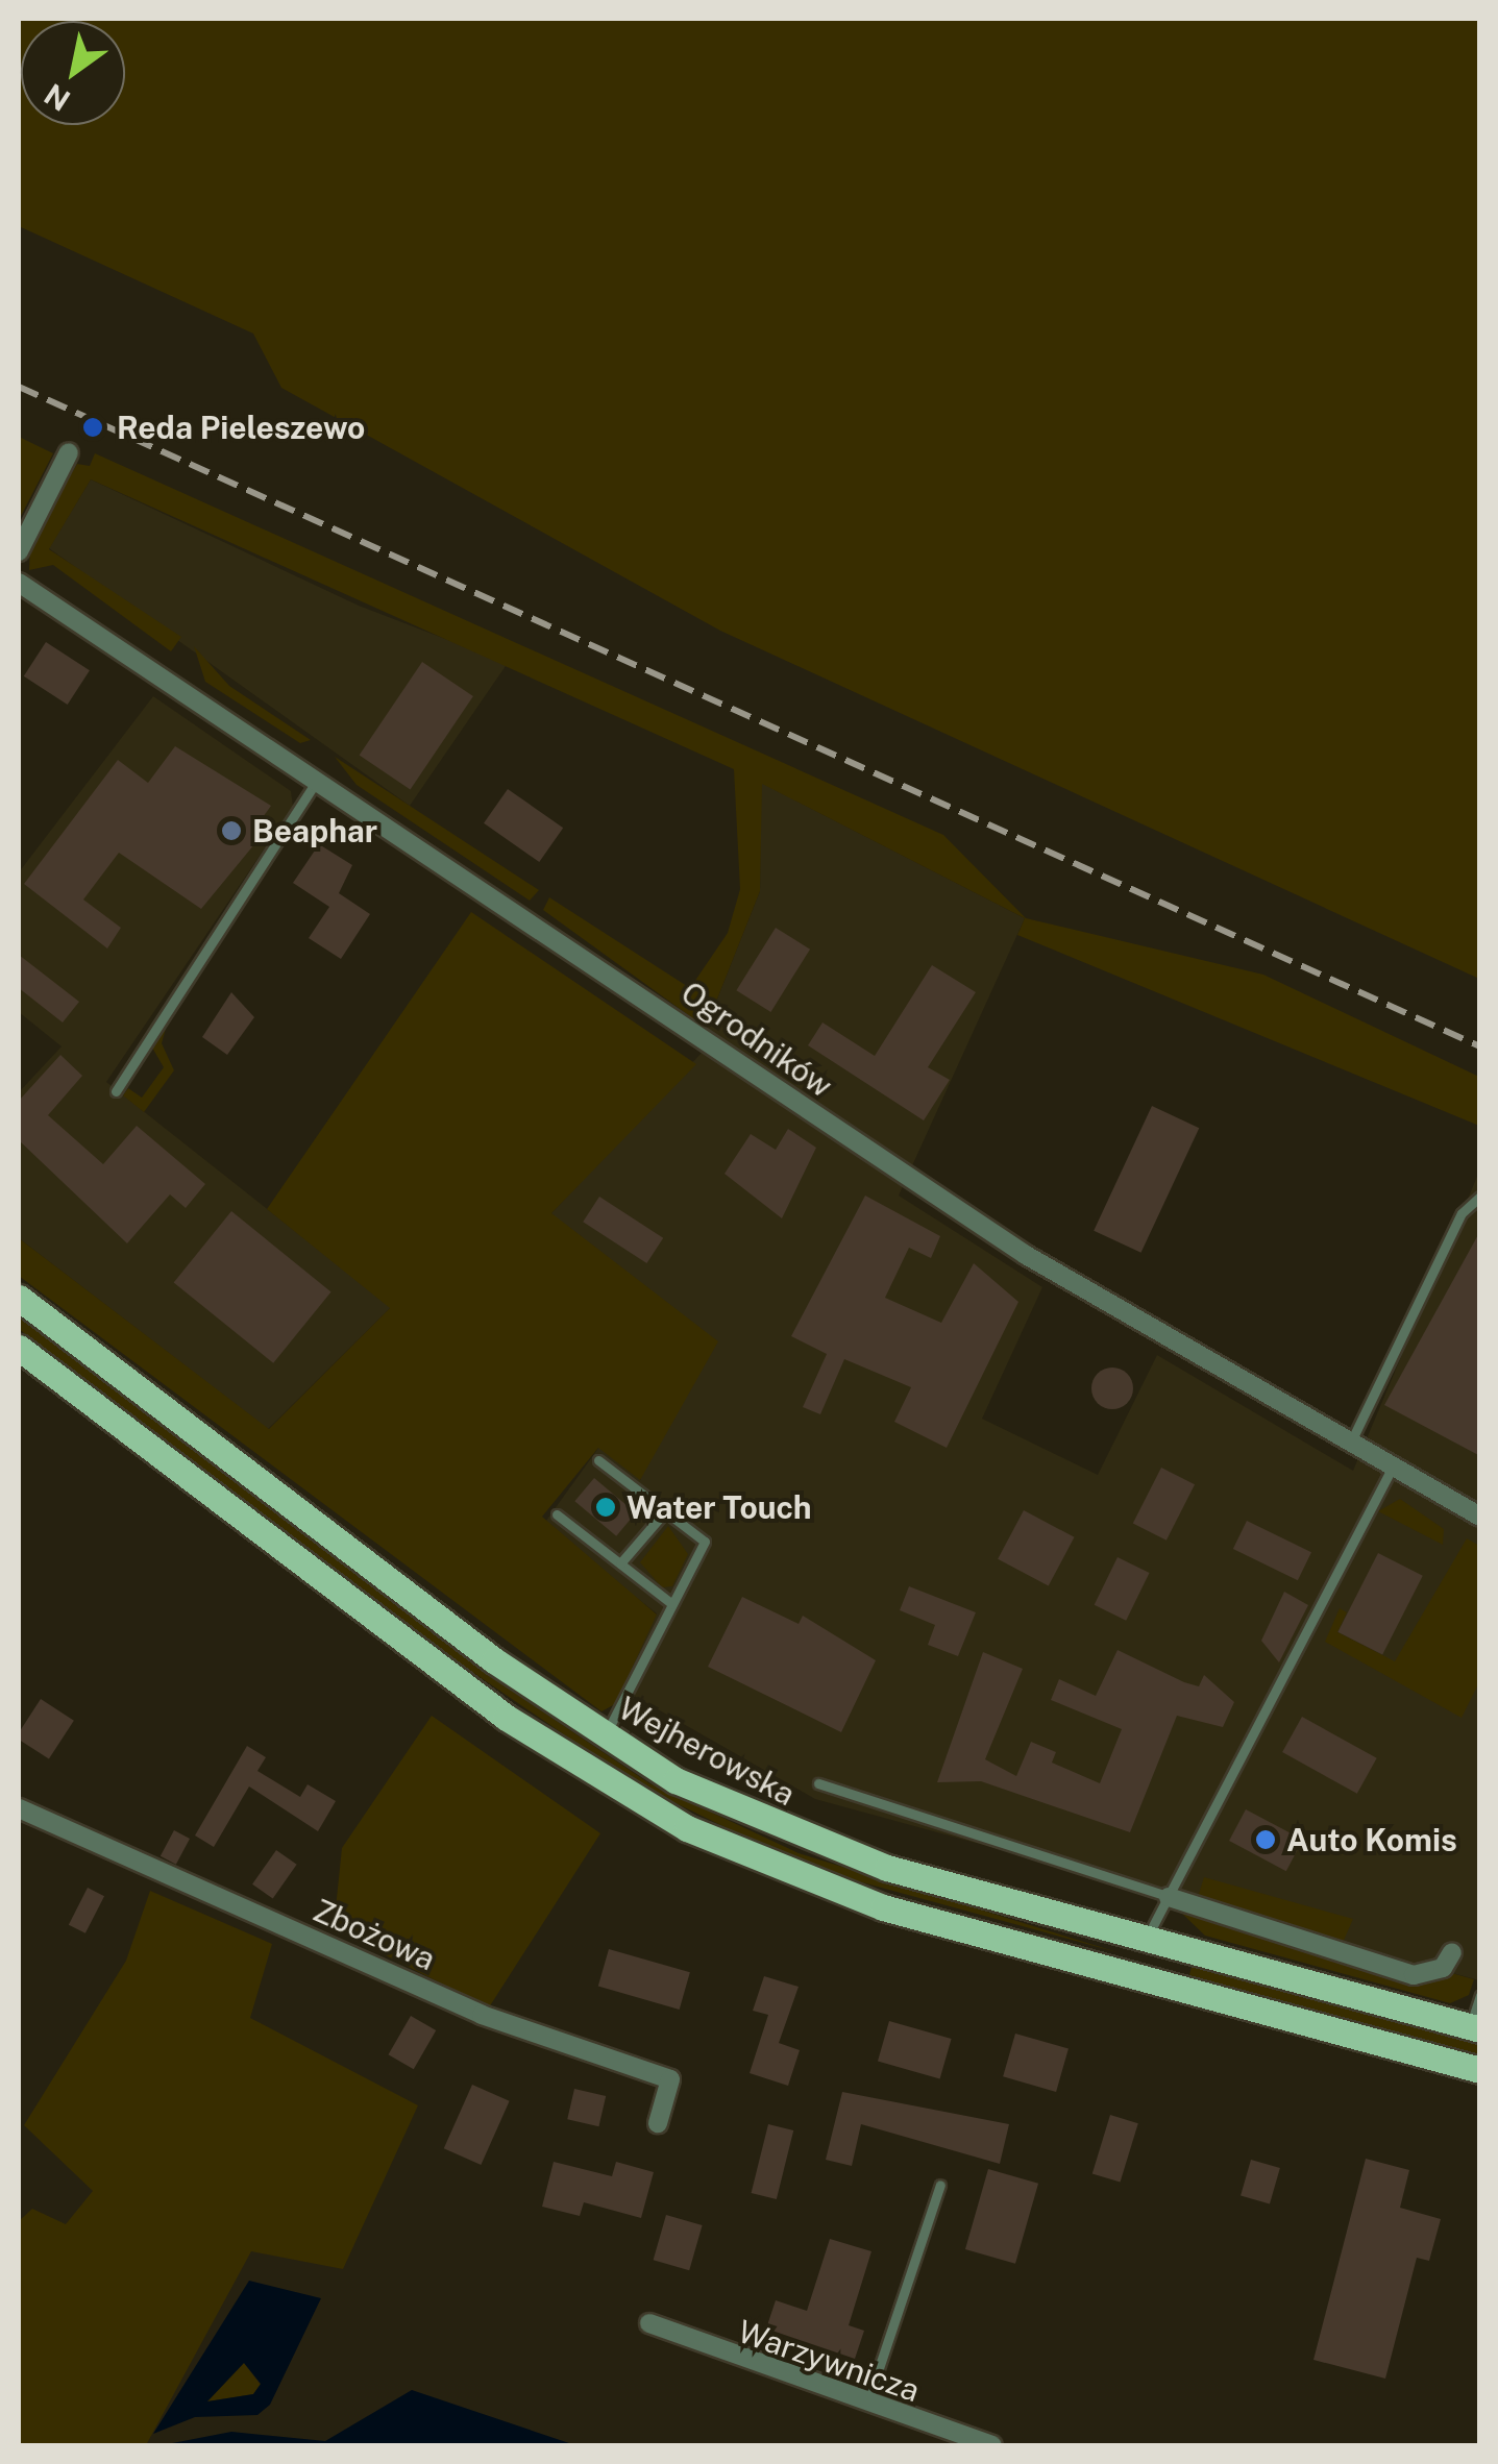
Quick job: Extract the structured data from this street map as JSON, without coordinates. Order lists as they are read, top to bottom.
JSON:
{
  "streets": {
    "main road": ["Wejherowska"],
    "street": ["Ogrodników", "Zbożowa", "Warzywnicza"]
  },
  "places": [
    "Reda Pieleszewo",
    "Beaphar",
    "Water Touch",
    "Auto Komis"
  ],
  "north": "bottom left"
}
